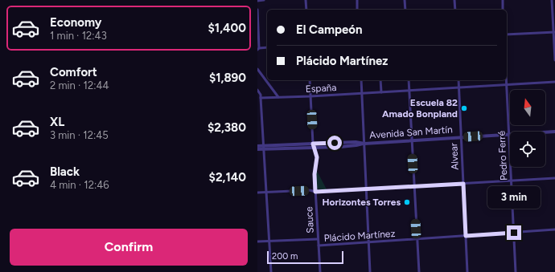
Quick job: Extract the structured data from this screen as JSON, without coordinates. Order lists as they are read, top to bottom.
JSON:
{
  "streets": {
    "street": [
      "España",
      "Avenida San Martín",
      "Pedro Ferré",
      "Alvear",
      "Sauce",
      "Plácido Martínez"
    ]
  },
  "crossings": [
    ["España", "Pedro Ferré"],
    ["España", "Alvear"],
    ["España", "Sauce"],
    ["Avenida San Martín", "Pedro Ferré"],
    ["Avenida San Martín", "Alvear"],
    ["Avenida San Martín", "Sauce"],
    ["Pedro Ferré", "Plácido Martínez"],
    ["Alvear", "Plácido Martínez"],
    ["Sauce", "Plácido Martínez"]
  ],
  "places": ["Escuela 82 Amado Bonpland", "Horizontes Torres"],
  "scale_bar": "200 m",
  "north": "top",
  "page": {
    "list": [
      {
        "name": "Economy",
        "note": "1 min · 12:43",
        "value": "$1,400"
      },
      {
        "name": "Comfort",
        "note": "2 min · 12:44",
        "value": "$1,890"
      },
      {
        "name": "XL",
        "note": "3 min · 12:45",
        "value": "$2,380"
      },
      {
        "name": "Black",
        "note": "4 min · 12:46",
        "value": "$2,140"
      }
    ],
    "banner": ["El Campeón", "Plácido Martínez"],
    "bubble": "3 min",
    "buttons": "Confirm",
    "scale": "200 m"
  }
}
